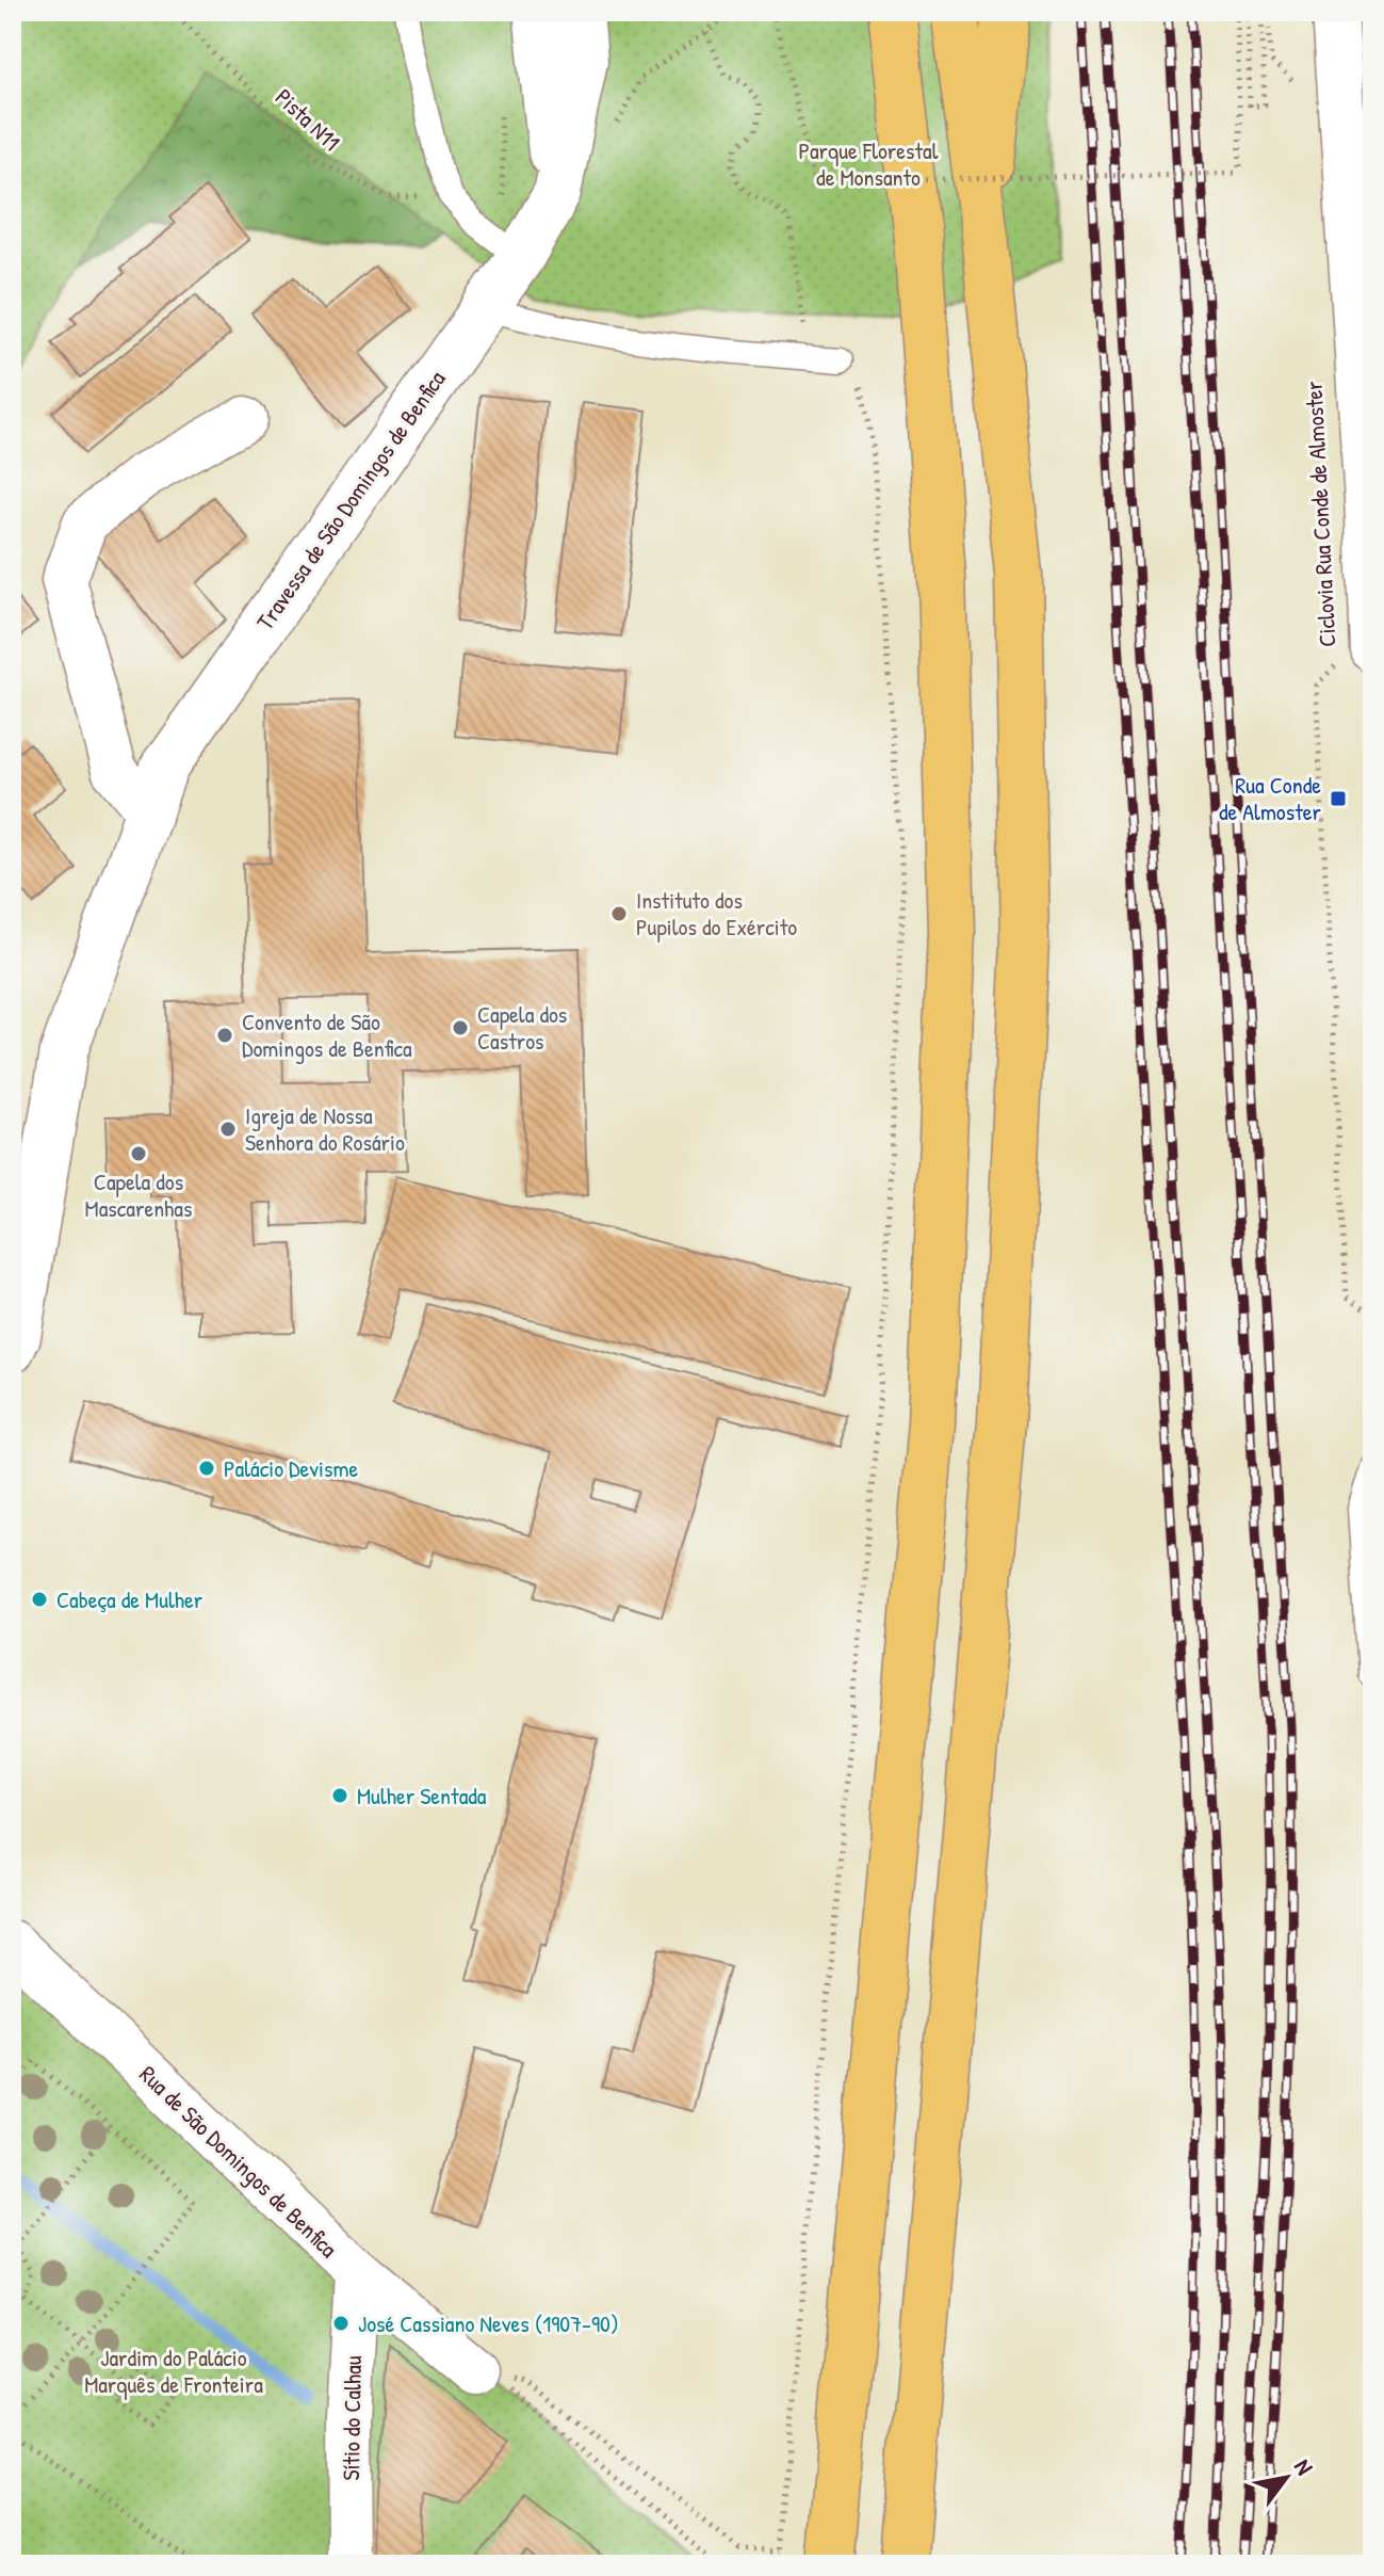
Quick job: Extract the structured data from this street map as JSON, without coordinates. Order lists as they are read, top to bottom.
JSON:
{
  "streets": {
    "street": ["Travessa de São Domingos de Benfica", "Rua de São Domingos de Benfica", "Sítio do Calhau"],
    "path": ["Pista N11", "Ciclovia Rua Conde de Almoster"]
  },
  "crossings": [
    ["Rua de São Domingos de Benfica", "Sítio do Calhau"]
  ],
  "parks": ["Parque Florestal de Monsanto", "Jardim do Palácio Marquês de Fronteira"],
  "places": {
    "transit": ["Rua Conde de Almoster"],
    "other": [
      "Instituto dos Pupilos do Exército",
      "Capela dos Castros",
      "Convento de São Domingos de Benfica",
      "Igreja de Nossa Senhora do Rosário",
      "Capela dos Mascarenhas",
      "Palácio Devisme",
      "Cabeça de Mulher",
      "Mulher Sentada",
      "José Cassiano Neves (1907-90)"
    ]
  },
  "north": "top right"
}
